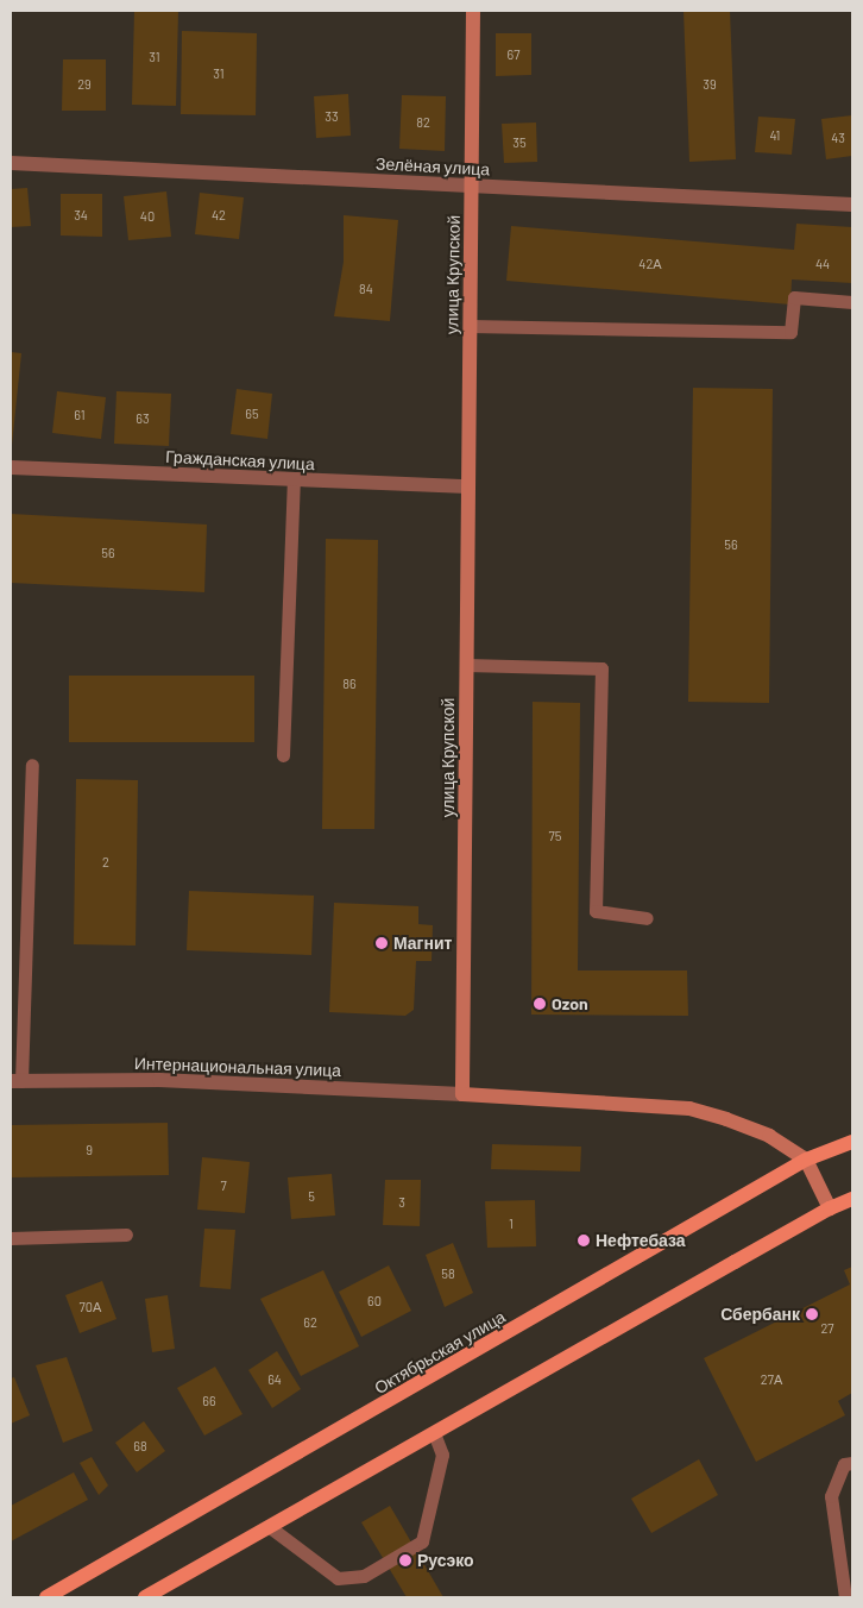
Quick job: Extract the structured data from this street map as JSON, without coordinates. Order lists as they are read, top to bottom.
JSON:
{
  "streets": {
    "main road": ["Октябрьская улица"],
    "street": [
      "Зелёная улица",
      "улица Крупской",
      "Гражданская улица",
      "Интернациональная улица"
    ]
  },
  "crossings": [
    ["Зелёная улица", "улица Крупской"],
    ["улица Крупской", "Гражданская улица"],
    ["улица Крупской", "Интернациональная улица"]
  ],
  "places": [
    "Магнит",
    "Ozon",
    "Нефтебаза",
    "Сбербанк",
    "Русэко"
  ],
  "house_numbers": [
    "67",
    "31",
    "31",
    "29",
    "39",
    "33",
    "82",
    "41",
    "43",
    "35",
    "34",
    "42",
    "40",
    "42А",
    "44",
    "84",
    "65",
    "61",
    "63",
    "56",
    "56",
    "86",
    "75",
    "2",
    "9",
    "7",
    "5",
    "3",
    "1",
    "58",
    "60",
    "70А",
    "62",
    "27",
    "64",
    "27А",
    "66",
    "68"
  ]
}
